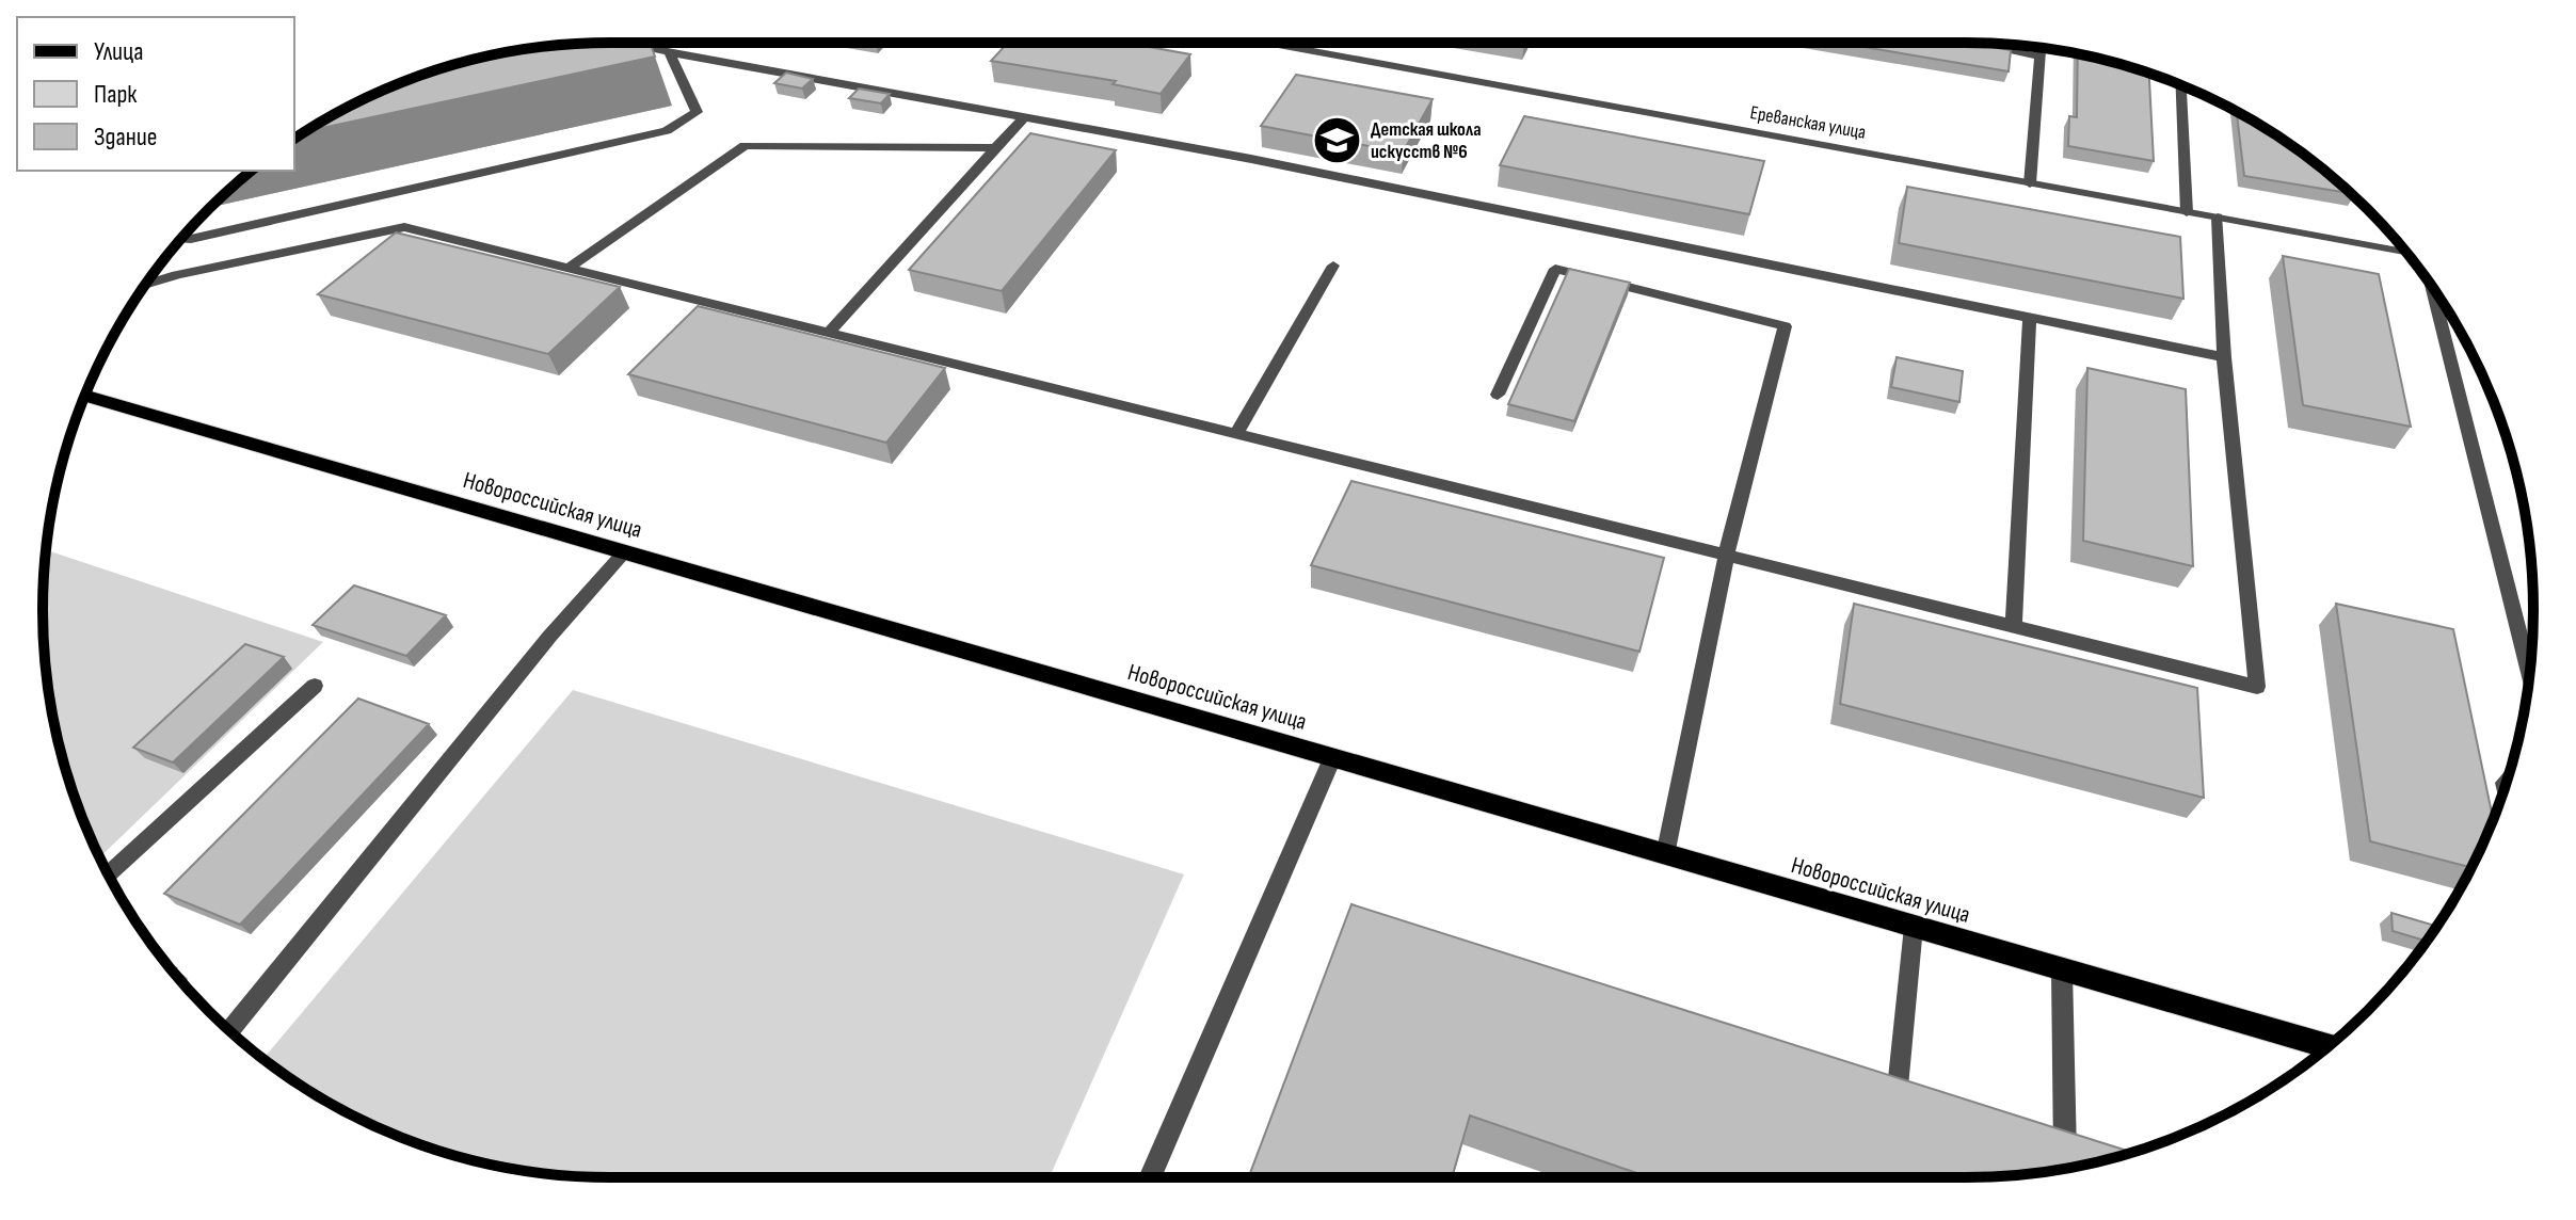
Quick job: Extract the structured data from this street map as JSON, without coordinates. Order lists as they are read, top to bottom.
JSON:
{
  "streets": {
    "main road": ["Новороссийская улица"],
    "street": ["Ереванская улица"]
  },
  "places": {
    "school or university": ["Детская школа искусств №6"]
  },
  "legend": ["Улица", "Парк", "Здание"]
}
